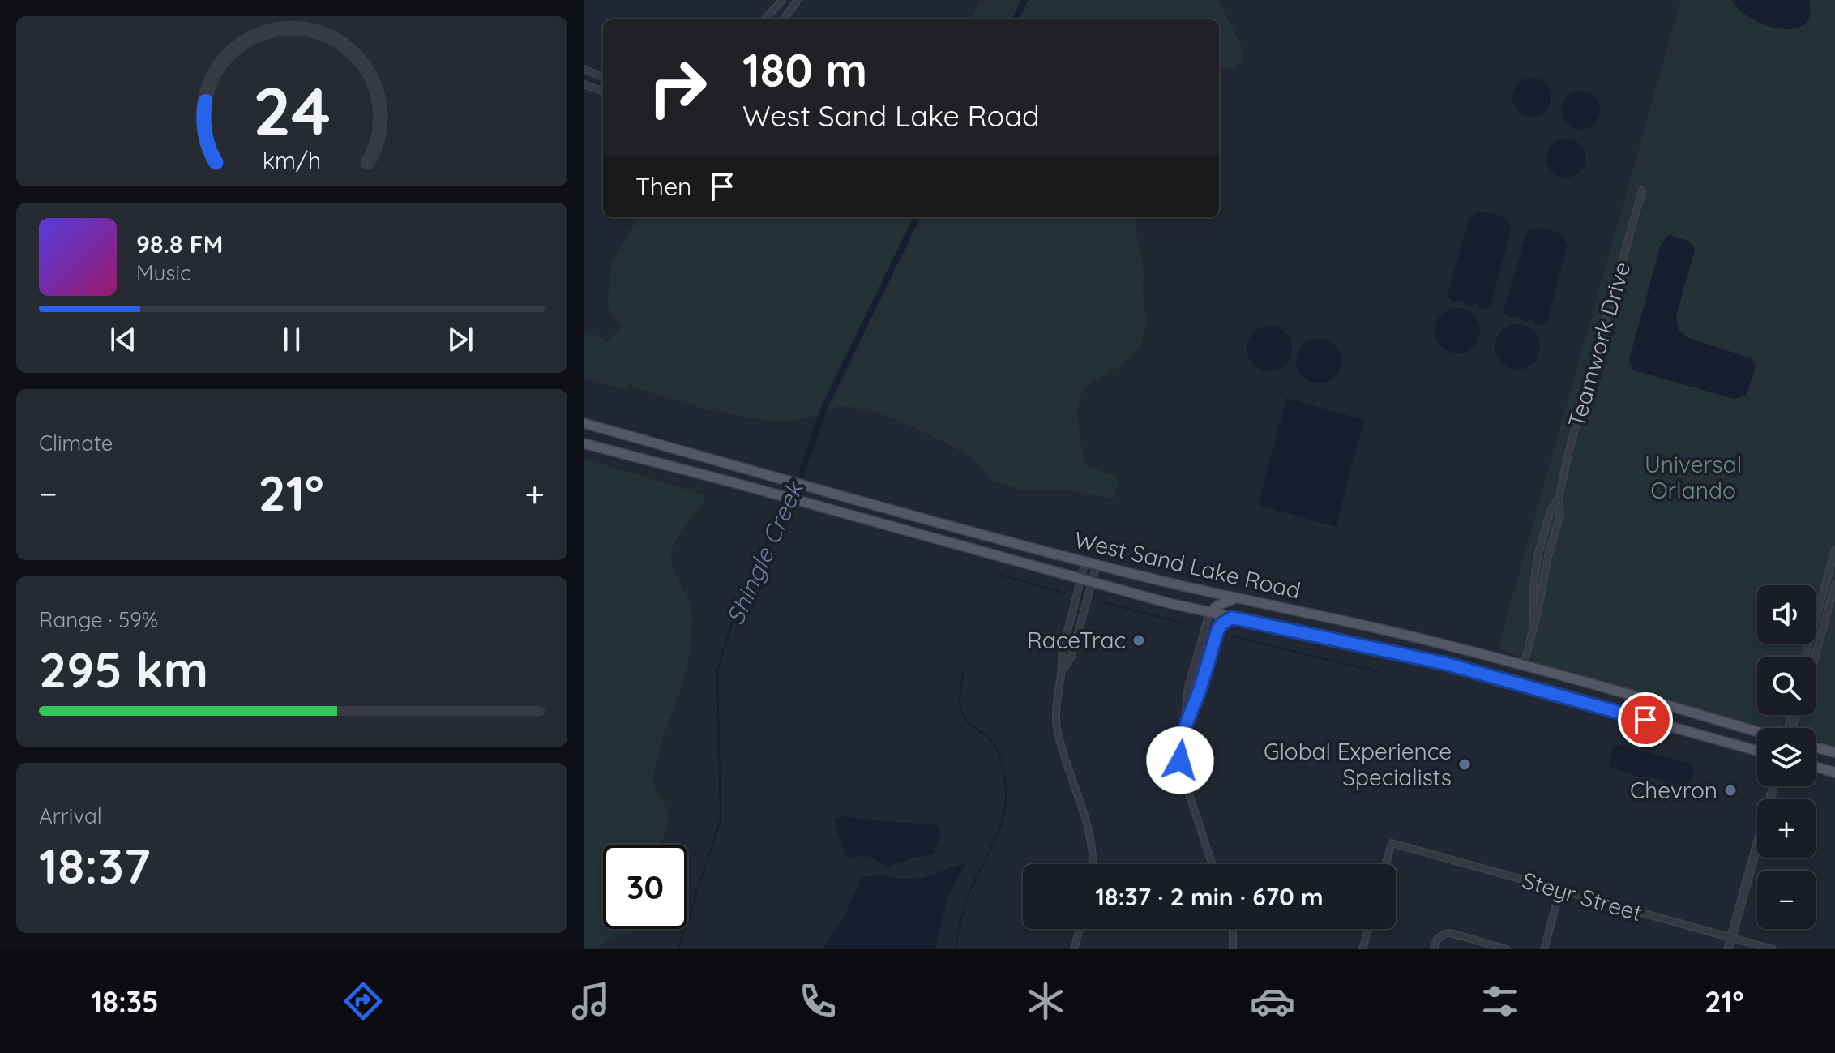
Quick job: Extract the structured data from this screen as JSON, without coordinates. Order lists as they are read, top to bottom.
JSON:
{
  "streets": {
    "main road": ["West Sand Lake Road"],
    "street": ["Teamwork Drive", "Steyr Street"]
  },
  "crossings": [
    ["Teamwork Drive", "West Sand Lake Road"]
  ],
  "water": ["Shingle Creek"],
  "parks": ["Universal Orlando"],
  "places": ["RaceTrac", "Global Experience Specialists", "Chevron"],
  "page": {
    "turn": ["180 m", "West Sand Lake Road"],
    "then": "Then",
    "song": ["98.8 FM", "Music"],
    "tile": [
      "Climate",
      ["Range · 59%", "295 km"],
      ["Arrival", "18:37"]
    ],
    "heat": ["−", "21°", "+"],
    "map_buttons": ["+", "−"],
    "limit": "30",
    "trip": "18:37 · 2 min · 670 m",
    "tabs": ["18:35", "21°"],
    "gauge": ["24", "km/h"]
  }
}
